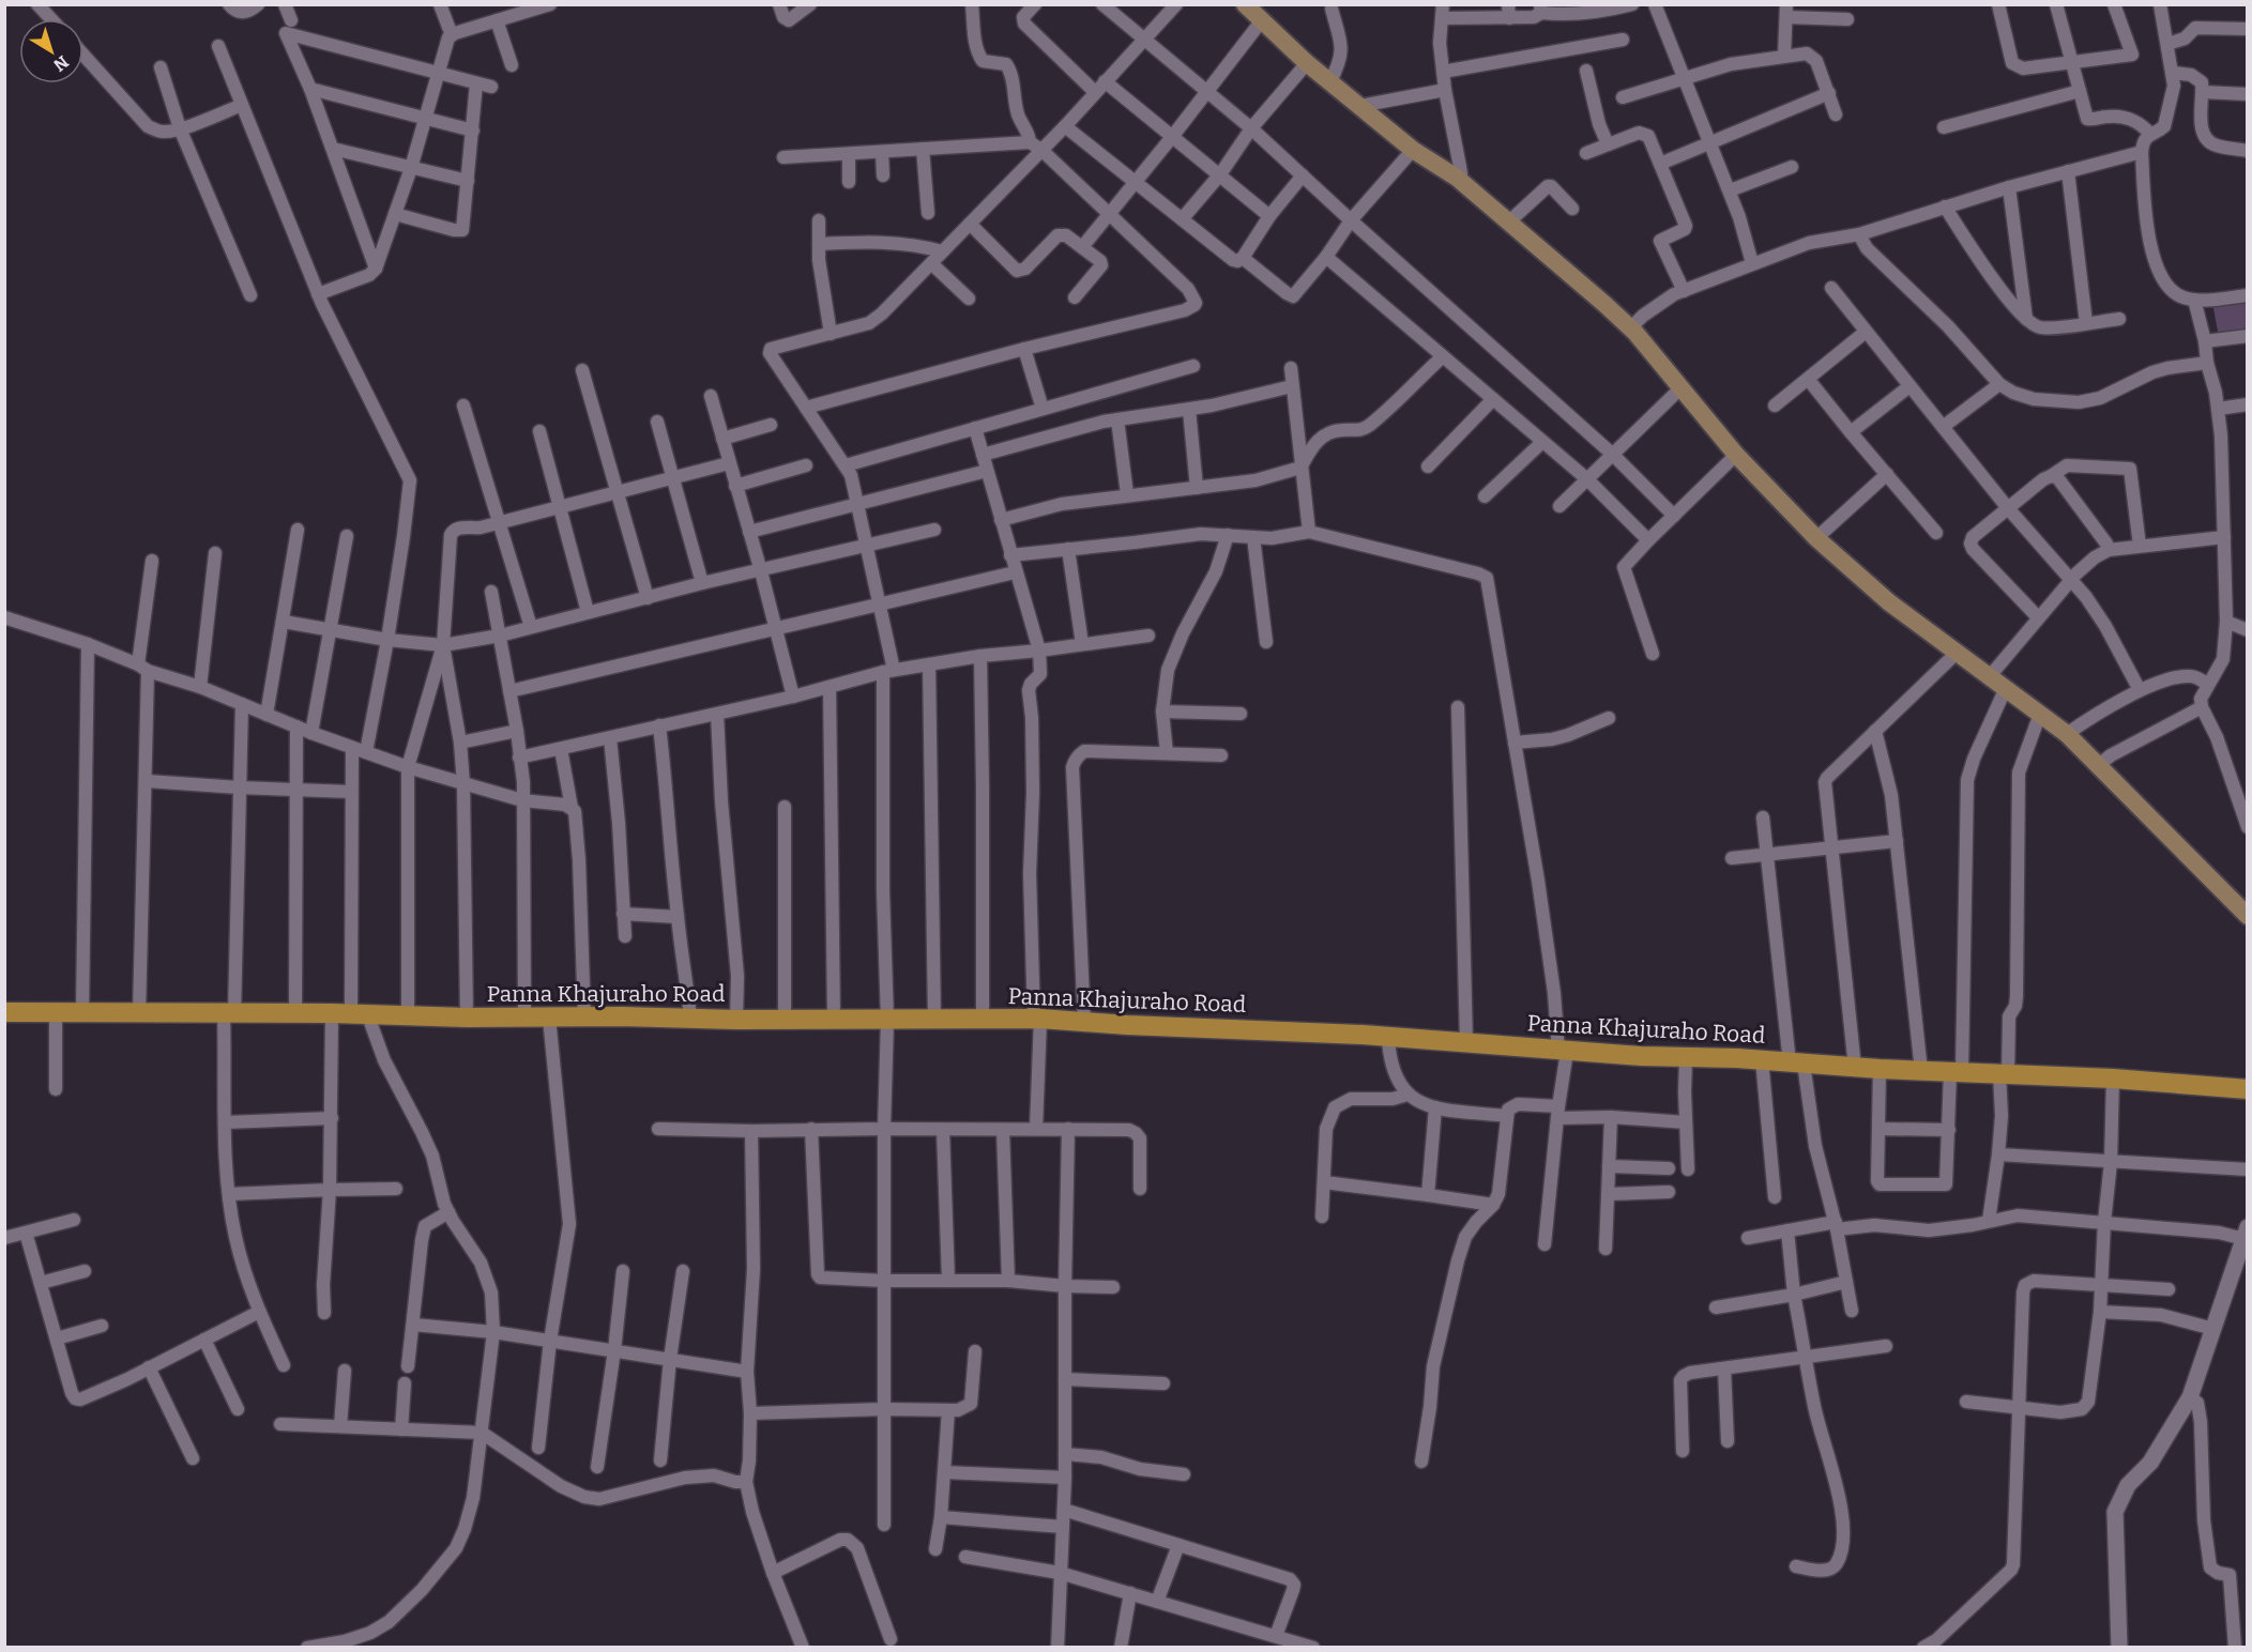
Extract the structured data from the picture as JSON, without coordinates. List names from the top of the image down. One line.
{"streets":{"main road":["Panna Khajuraho Road"]},"north":"bottom right"}
